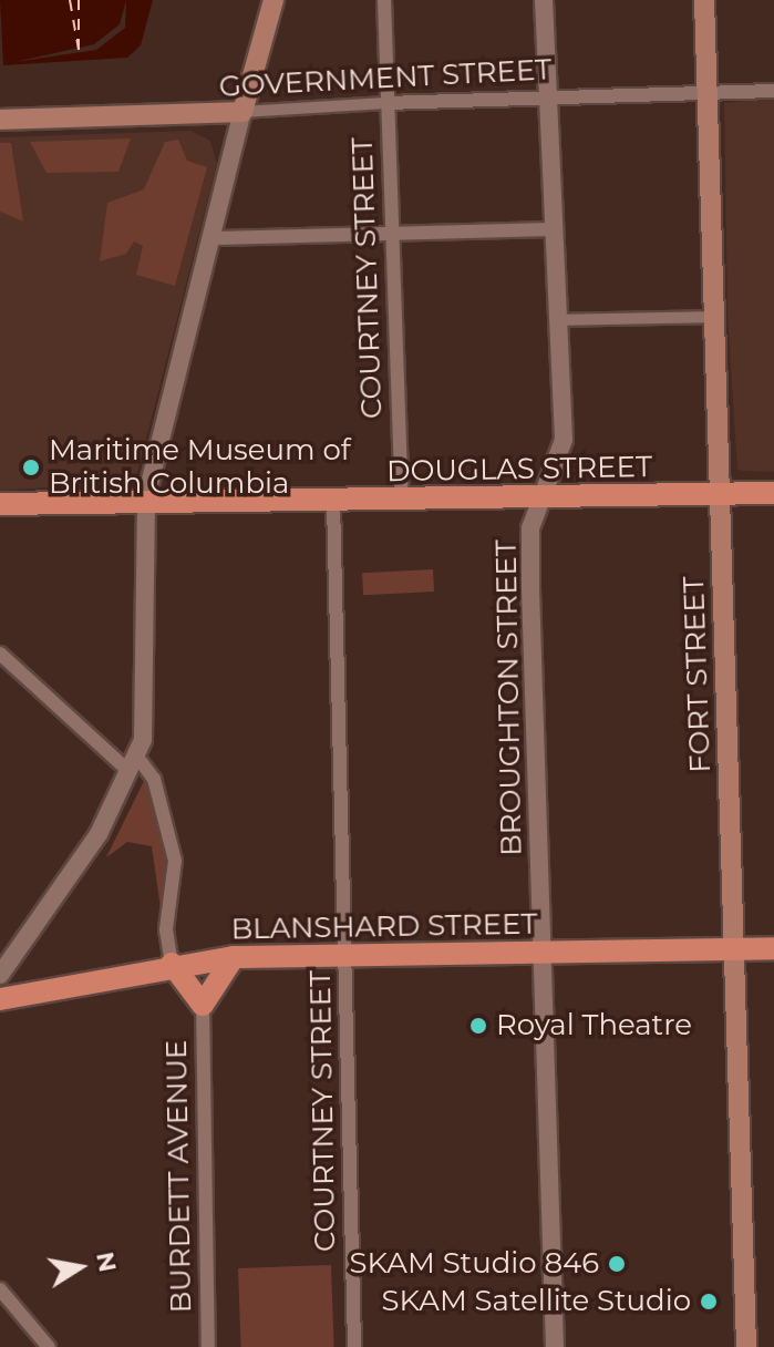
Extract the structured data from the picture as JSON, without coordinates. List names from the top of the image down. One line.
{"streets":{"main road":["GOVERNMENT STREET","DOUGLAS STREET","FORT STREET","BLANSHARD STREET"],"street":["COURTNEY STREET","BROUGHTON STREET","BURDETT AVENUE"]},"crossings":[["GOVERNMENT STREET","COURTNEY STREET"],["GOVERNMENT STREET","FORT STREET"],["GOVERNMENT STREET","BROUGHTON STREET"],["COURTNEY STREET","DOUGLAS STREET"],["COURTNEY STREET","BLANSHARD STREET"],["DOUGLAS STREET","FORT STREET"],["DOUGLAS STREET","BROUGHTON STREET"],["FORT STREET","BLANSHARD STREET"],["BROUGHTON STREET","BLANSHARD STREET"]],"places":["Maritime Museum of British Columbia","Royal Theatre","SKAM Studio 846","SKAM Satellite Studio"],"north":"right"}
